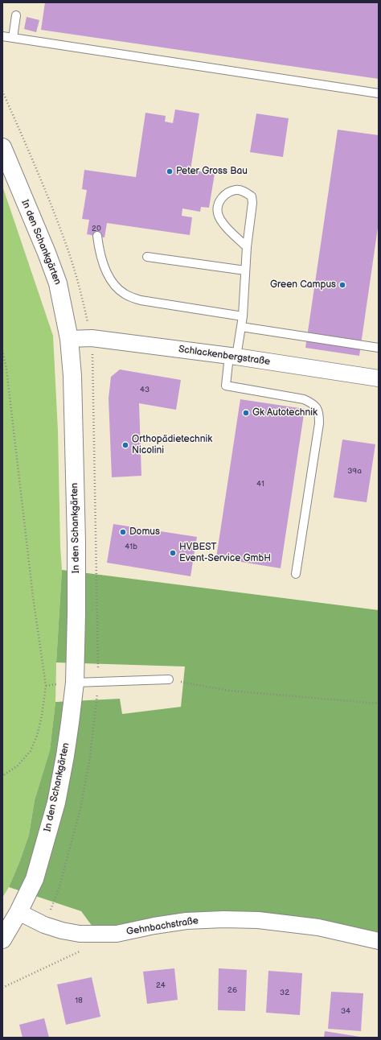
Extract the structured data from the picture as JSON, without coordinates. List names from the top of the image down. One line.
{"streets":{"street":["In den Schankgärten","Schlackenbergstraße","Gehnbachstraße"]},"crossings":[["In den Schankgärten","Schlackenbergstraße"],["In den Schankgärten","Gehnbachstraße"]],"places":["Peter Gross Bau","Green Campus","Gk Autotechnik","Orthopädietechnik Nicolini","Domus","HVBEST Event-Service GmbH"],"house_numbers":["20","43","39a","41","41b","24","26","32","18","34"]}
